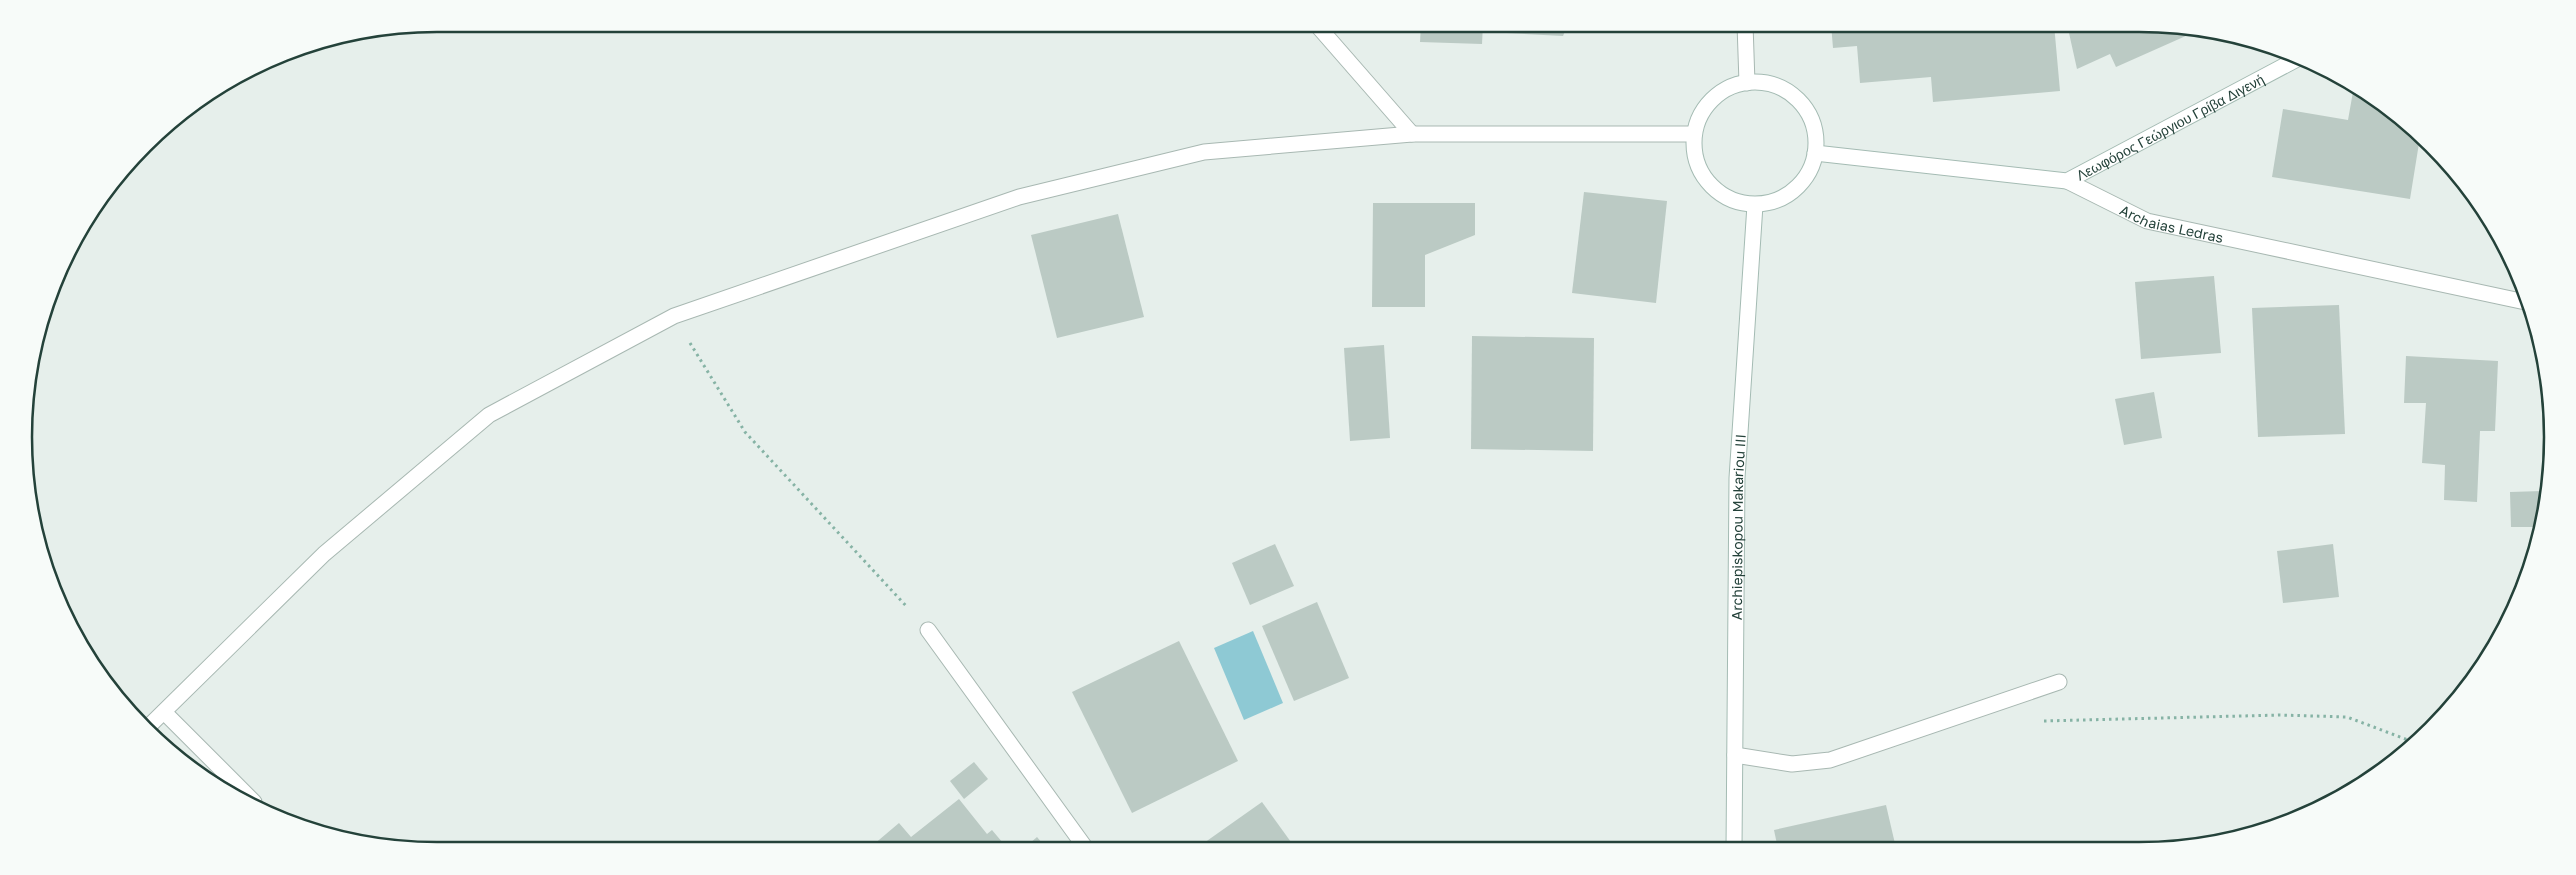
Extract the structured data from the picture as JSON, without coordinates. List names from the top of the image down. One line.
{"streets":{"street":["Λεωφόρος Γεώργιου Γρίβα Διγενή","Archaias Ledras","Archiepiskopou Makariou III"]},"crossings":[["Λεωφόρος Γεώργιου Γρίβα Διγενή","Archaias Ledras"],["Archaias Ledras","Archiepiskopou Makariou III"]]}
